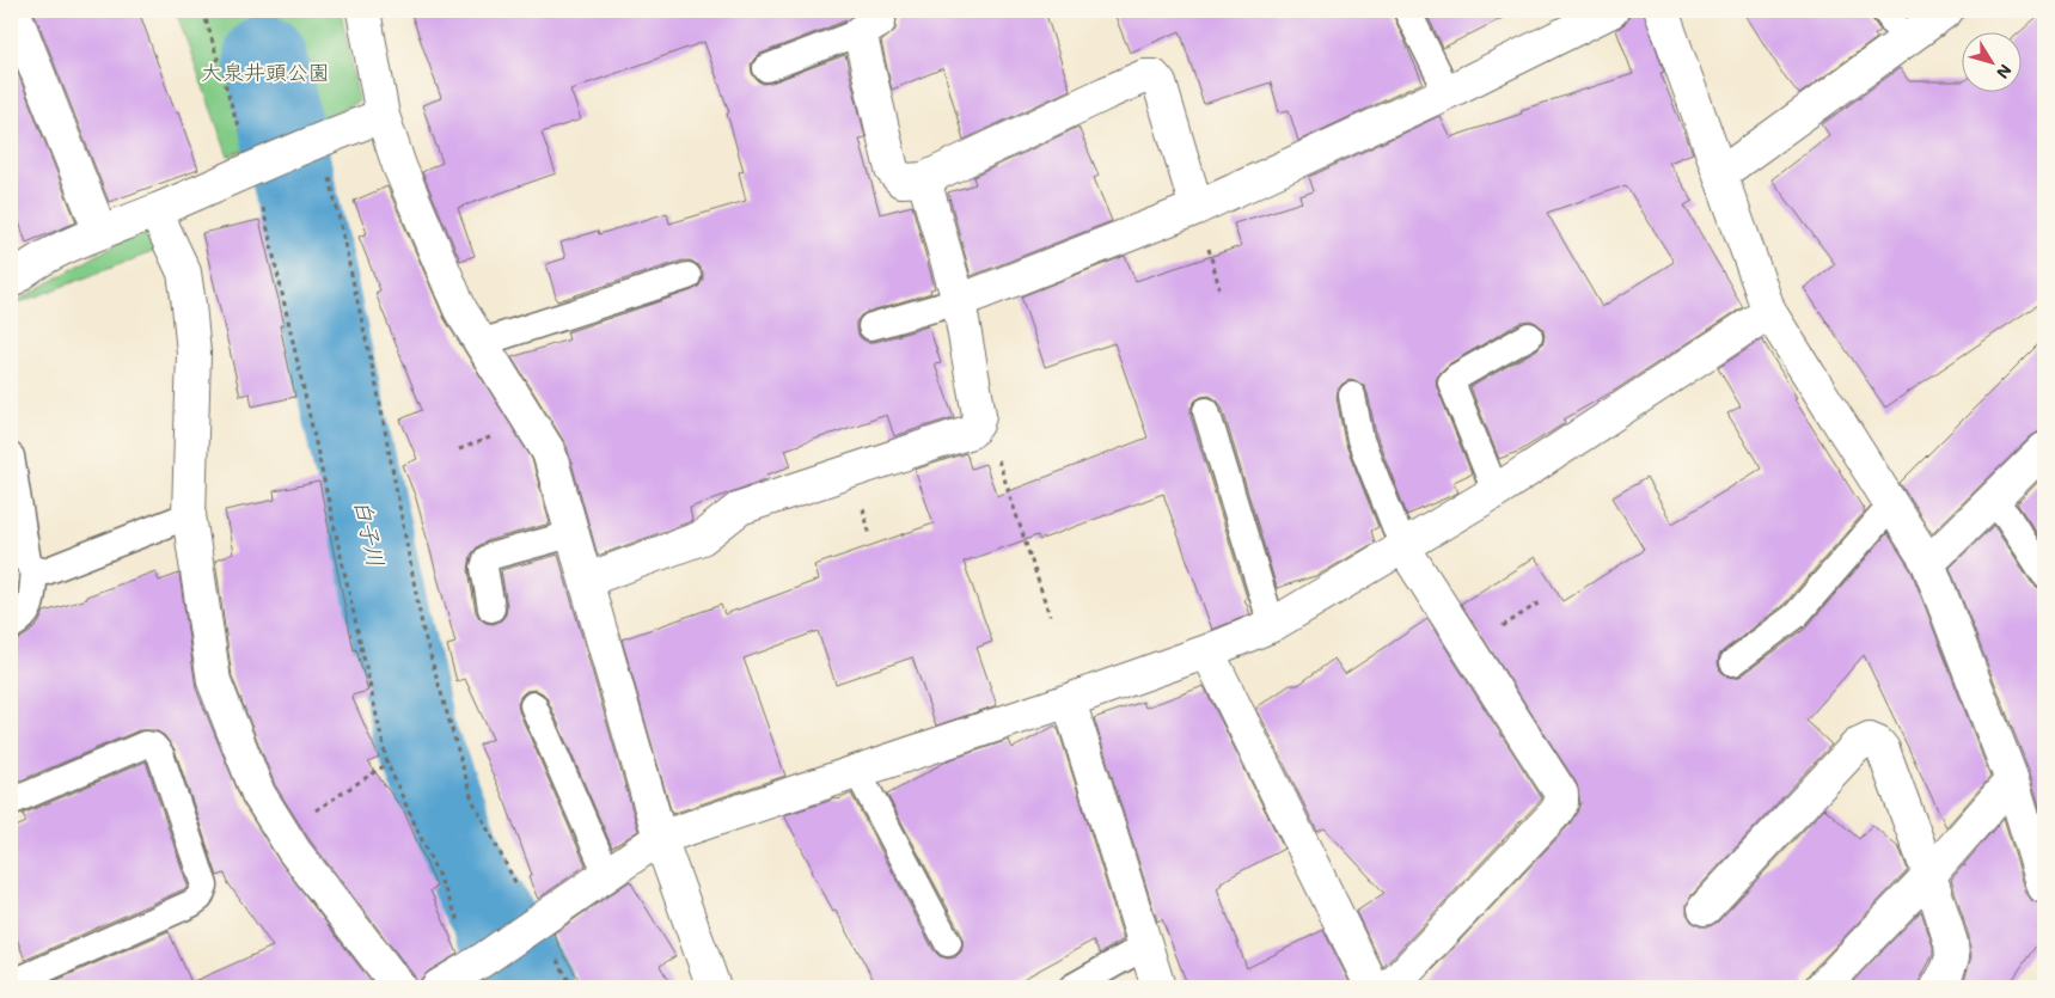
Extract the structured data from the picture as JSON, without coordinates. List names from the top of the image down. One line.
{"water":["白子川"],"parks":["大泉井頭公園"],"north":"bottom right"}
